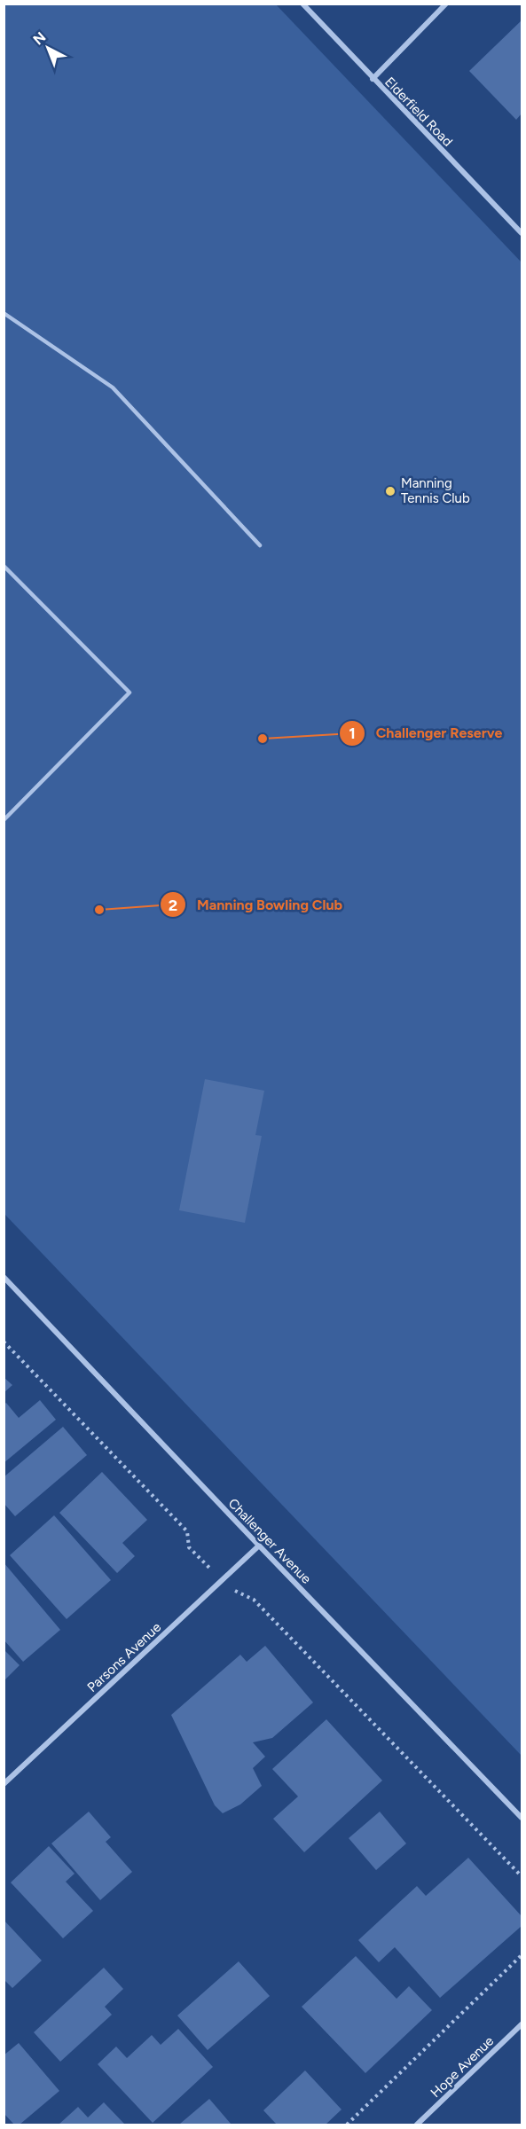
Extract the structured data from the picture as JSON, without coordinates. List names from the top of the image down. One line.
{"streets":{"street":["Elderfield Road","Challenger Avenue","Parsons Avenue","Hope Avenue"]},"crossings":[["Challenger Avenue","Parsons Avenue"]],"places":["Manning Tennis Club","Challenger Reserve","Manning Bowling Club"],"north":"top left"}
